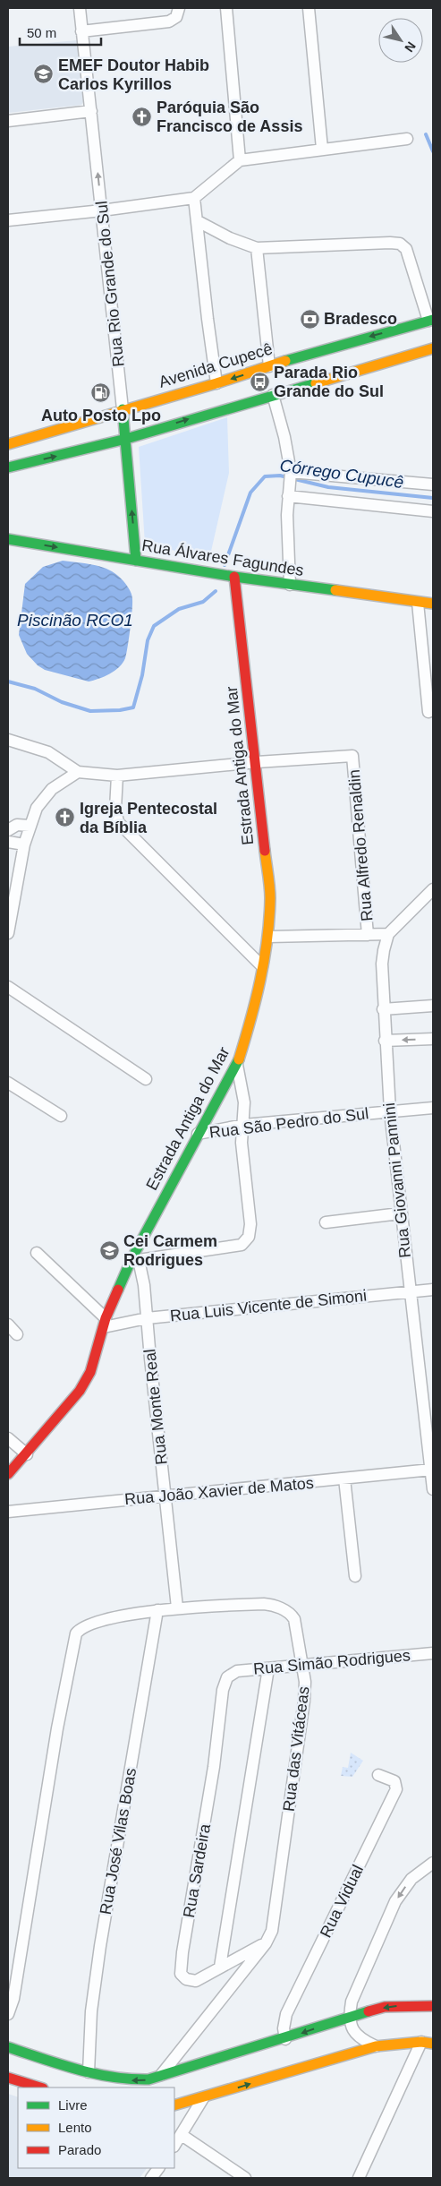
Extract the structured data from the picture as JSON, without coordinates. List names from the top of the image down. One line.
{"streets":{"main road":["Rua Rio Grande do Sul","Avenida Cupecê","Rua Álvares Fagundes","Estrada Antiga do Mar"],"street":["Rua Alfredo Renaldin","Rua São Pedro do Sul","Rua Giovanni Pannini","Rua Luis Vicente de Simoni","Rua Monte Real","Rua João Xavier de Matos","Rua Simão Rodrigues","Rua das Vitáceas","Rua José Vilas Boas","Rua Sardeira","Rua Vidual"]},"crossings":[["Rua Rio Grande do Sul","Avenida Cupecê"],["Rua Rio Grande do Sul","Rua Álvares Fagundes"],["Rua Álvares Fagundes","Estrada Antiga do Mar"],["Estrada Antiga do Mar","Rua Alfredo Renaldin"],["Estrada Antiga do Mar","Rua São Pedro do Sul"],["Estrada Antiga do Mar","Rua Luis Vicente de Simoni"],["Estrada Antiga do Mar","Rua Monte Real"],["Rua São Pedro do Sul","Rua Giovanni Pannini"],["Rua Giovanni Pannini","Rua Luis Vicente de Simoni"],["Rua Giovanni Pannini","Rua João Xavier de Matos"],["Rua Luis Vicente de Simoni","Rua Monte Real"],["Rua Monte Real","Rua João Xavier de Matos"],["Rua Monte Real","Rua das Vitáceas"],["Rua Simão Rodrigues","Rua das Vitáceas"],["Rua Simão Rodrigues","Rua Sardeira"],["Rua das Vitáceas","Rua José Vilas Boas"],["Rua das Vitáceas","Rua Sardeira"]],"one_way":["Rua Rio Grande do Sul"],"water":["Córrego Cupucê","Piscinão RCO1"],"places":{"school or university":["EMEF Doutor Habib Carlos Kyrillos","Cei Carmem Rodrigues"],"church":["Paróquia São Francisco de Assis","Igreja Pentecostal da Bíblia"],"bank":["Bradesco"],"bus stop":["Parada Rio Grande do Sul"],"fuel station":["Auto Posto Lpo"]},"legend":["Livre","Lento","Parado"],"scale_bar":"50 m","north":"bottom right"}
